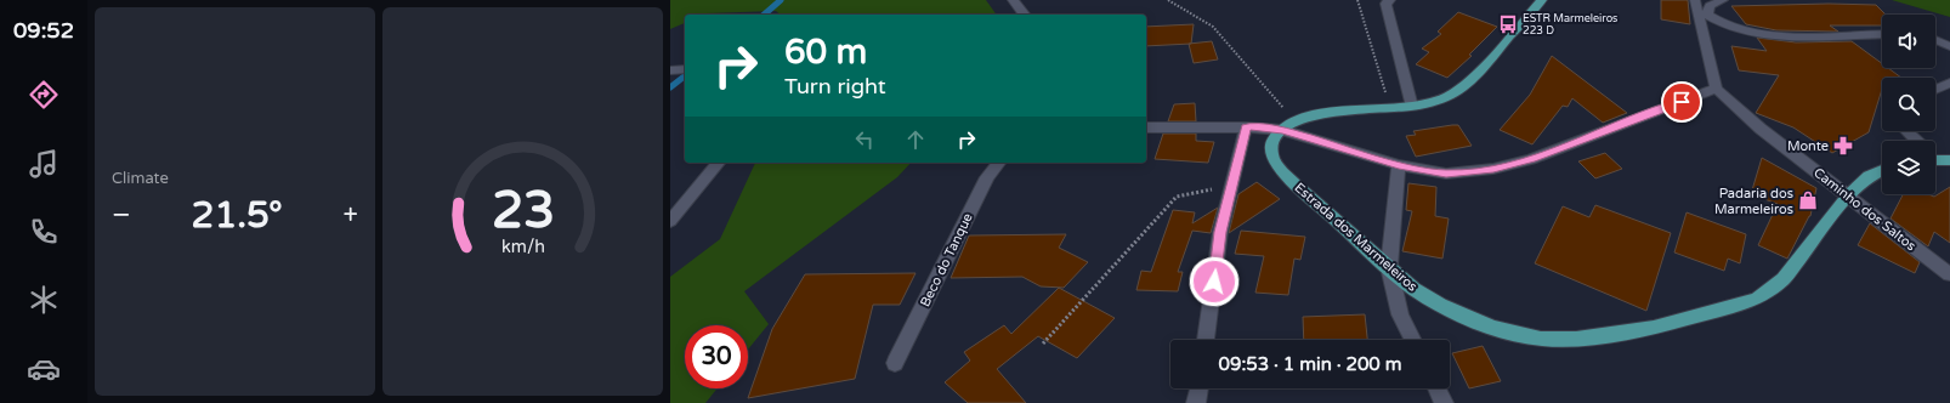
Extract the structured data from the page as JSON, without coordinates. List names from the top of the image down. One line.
{"streets":{"main road":["Estrada dos Marmeleiros"],"street":["Caminho dos Saltos","Beco do Tanque"]},"crossings":[["Caminho dos Saltos","Estrada dos Marmeleiros"]],"places":{"bus stop":["ESTR Marmeleiros 223 D"],"pharmacy":["Monte"],"shop":["Padaria dos Marmeleiros"]},"page":{"tabs":"09:52","tile":"Climate","turn":["60 m","Turn right"],"heat":["−","21.5°","+"],"limit":"30","trip":"09:53 · 1 min · 200 m","gauge":["23","km/h"]}}
